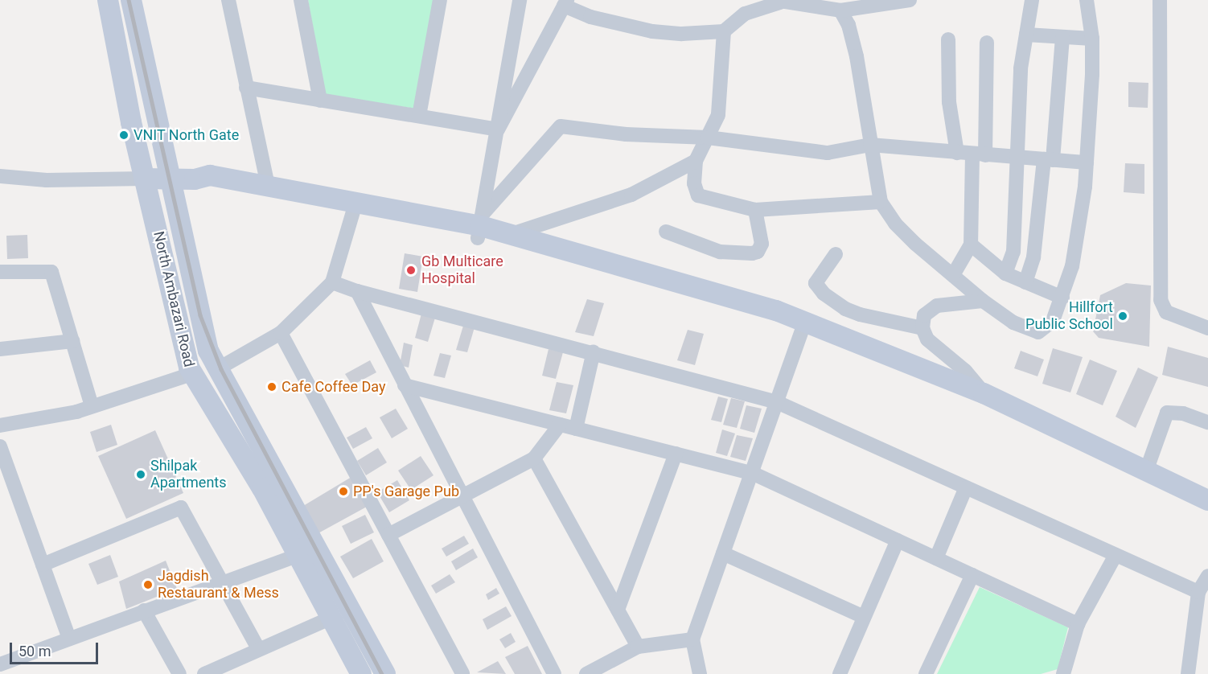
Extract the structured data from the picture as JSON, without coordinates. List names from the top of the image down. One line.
{"streets":{"street":["North Ambazari Road"]},"places":["VNIT North Gate","Gb Multicare Hospital","Hillfort Public School","Cafe Coffee Day","Shilpak Apartments","PP's Garage Pub","Jagdish Restaurant & Mess"],"scale_bar":"50 m"}
